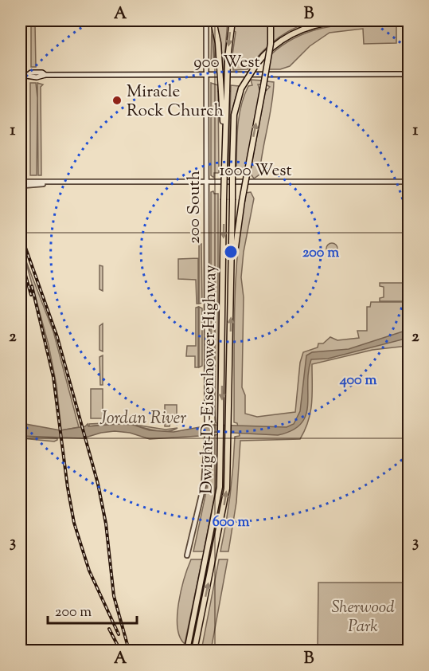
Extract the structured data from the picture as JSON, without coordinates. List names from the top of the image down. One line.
{"streets":{"highway":["Dwight D. Eisenhower Highway"],"main road":["900 West"],"street":["1000 West","200 South"]},"crossings":[["900 West","200 South"],["1000 West","200 South"]],"water":["Jordan River"],"parks":["Sherwood Park"],"places":["Miracle Rock Church"],"scale_bar":"200 m","grid":{"columns":["A","B"],"rows":["1","2","3"]},"rings":["200 m","400 m","600 m"]}
